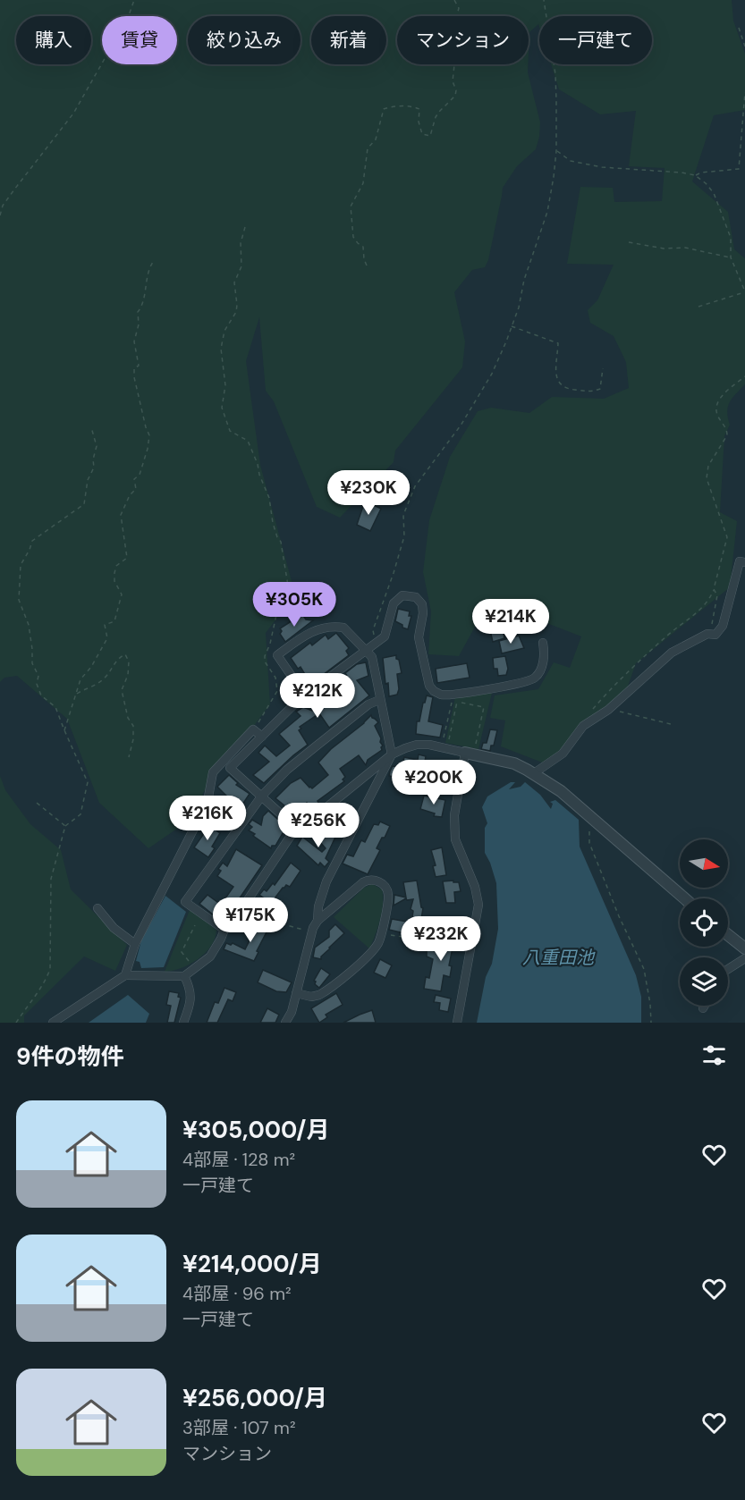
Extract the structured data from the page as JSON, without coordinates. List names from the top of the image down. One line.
{"water":["八重田池"],"north":"right","page":{"chip":["購入","賃貸","絞り込み","新着","マンション","一戸建て"],"price":["¥230K","¥305K","¥214K","¥212K","¥200K","¥216K","¥256K","¥175K","¥232K"],"heading":"9件の物件","list":[{"name":"¥305,000/月","note":"4部屋 · 128 m² · 一戸建て"},{"name":"¥214,000/月","note":"4部屋 · 96 m² · 一戸建て"},{"name":"¥256,000/月","note":"3部屋 · 107 m² · マンション"}]}}
